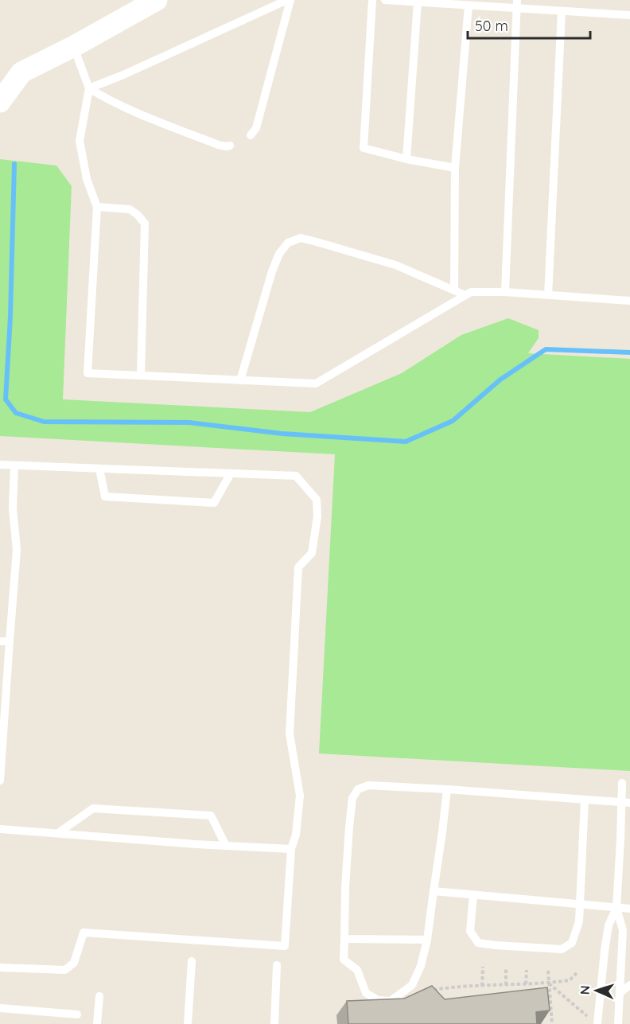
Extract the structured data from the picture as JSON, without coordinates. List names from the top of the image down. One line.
{"scale_bar":"50 m","north":"left"}
